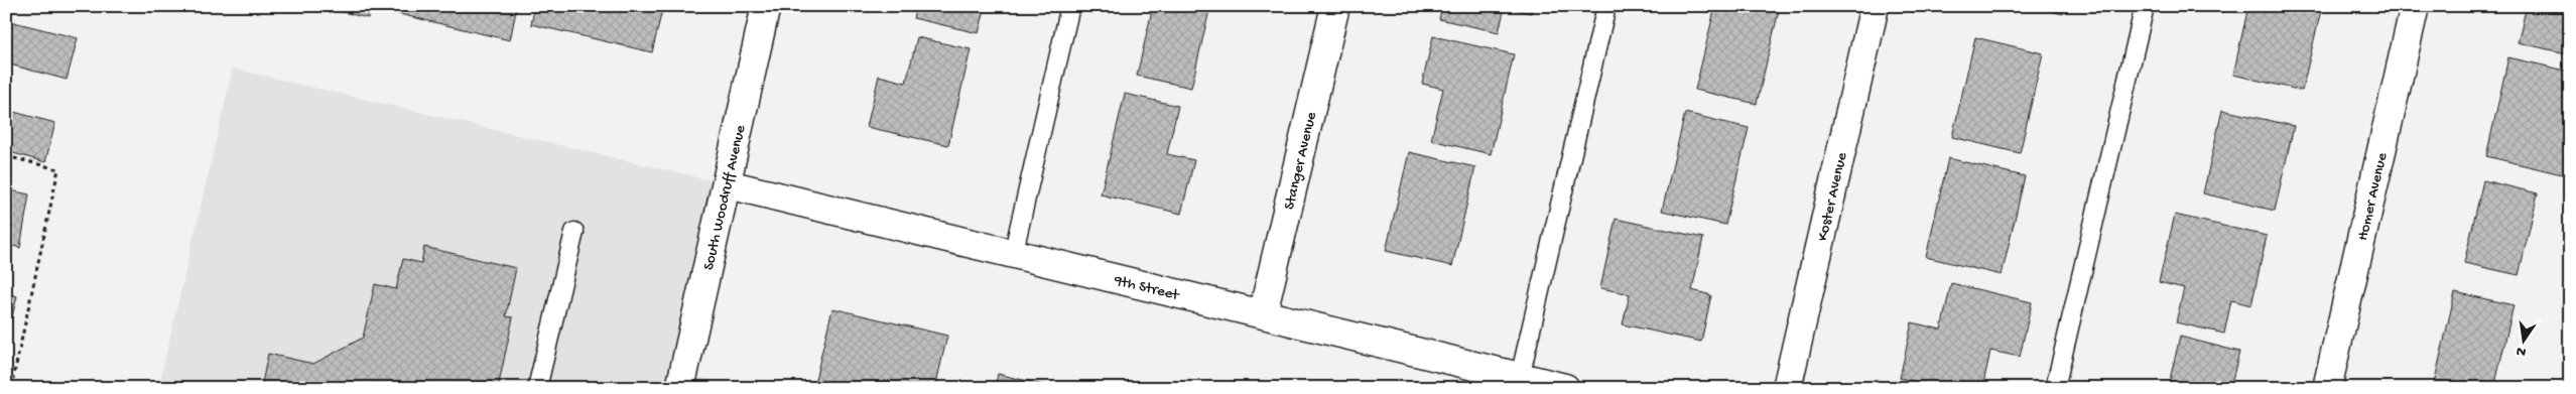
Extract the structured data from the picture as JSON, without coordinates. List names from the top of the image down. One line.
{"streets":{"street":["Stanger Avenue","South Woodruff Avenue","Koster Avenue","Homer Avenue","9th Street"]},"crossings":[["Stanger Avenue","9th Street"],["South Woodruff Avenue","9th Street"]],"north":"bottom"}
